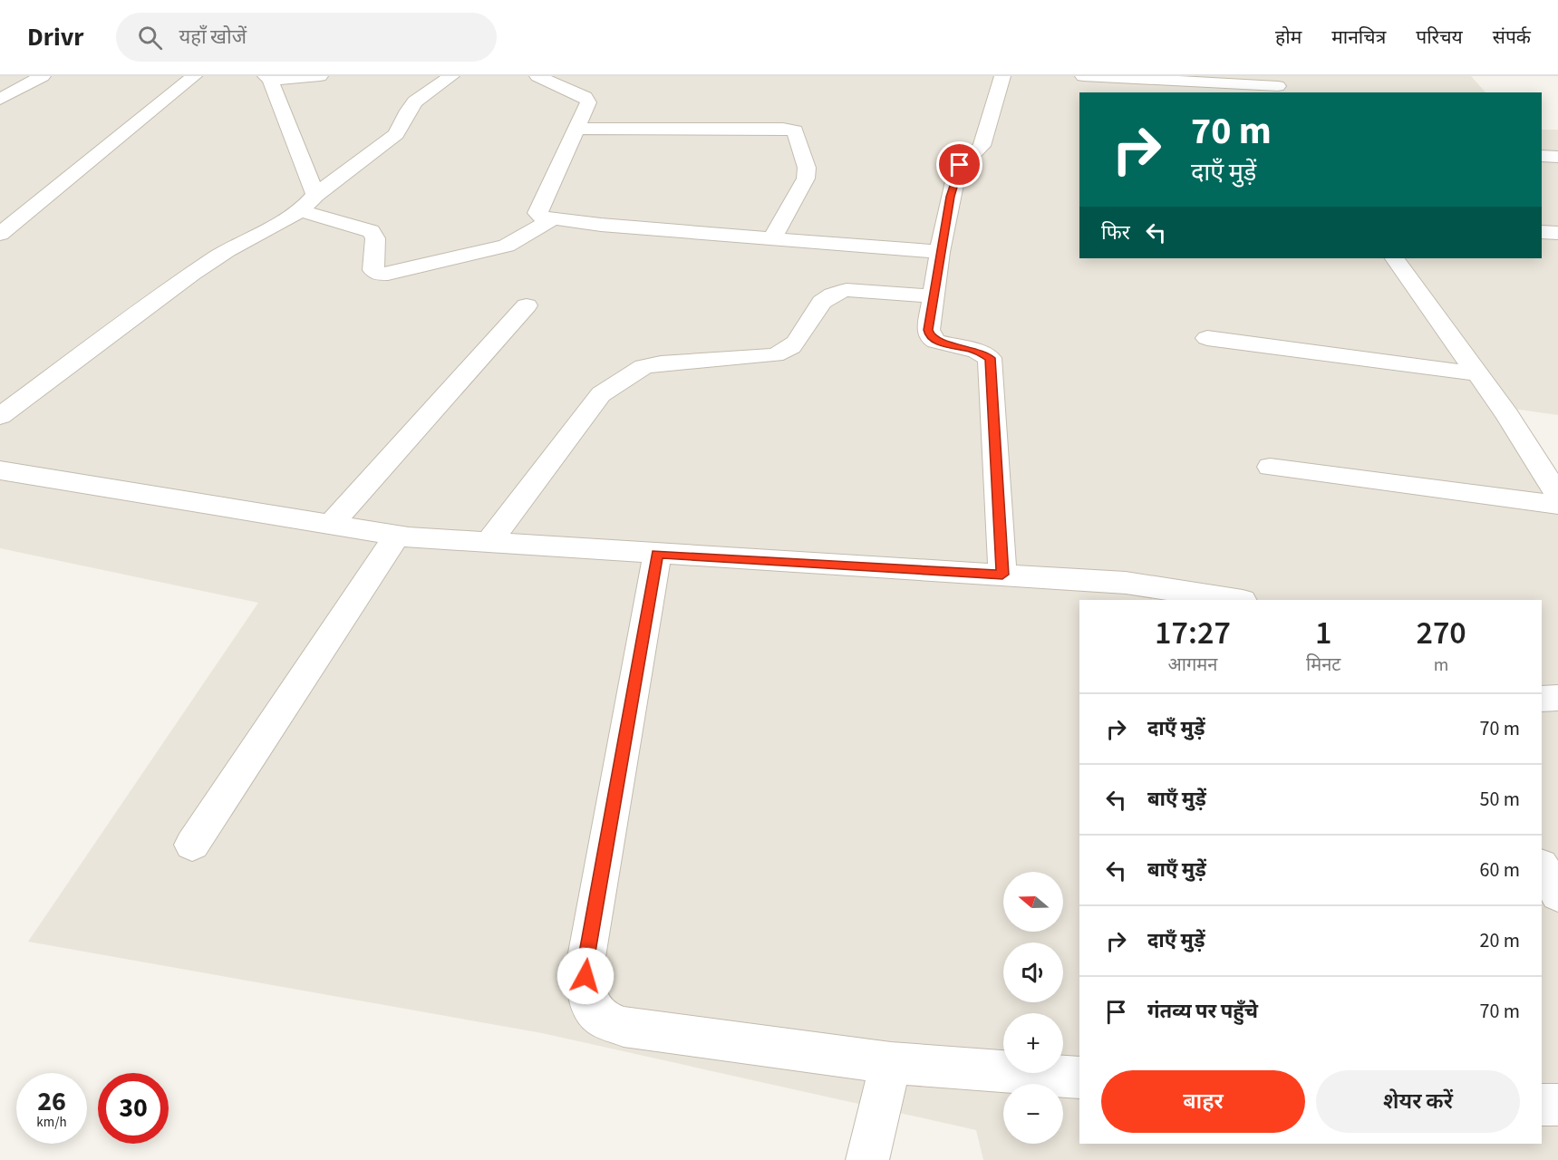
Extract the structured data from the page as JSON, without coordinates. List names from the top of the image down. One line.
{"north":"left","page":{"header":"Drivr","search":"यहाँ खोजें","nav":["होम","मानचित्र","परिचय","संपर्क"],"turn":["70 m","दाएँ मुड़ें"],"then":"फिर","eta":["17:27","आगमन","1","मिनट","270","m"],"list":[{"name":"दाएँ मुड़ें","value":"70 m"},{"name":"बाएँ मुड़ें","value":"50 m"},{"name":"बाएँ मुड़ें","value":"60 m"},{"name":"दाएँ मुड़ें","value":"20 m"},{"name":"गंतव्य पर पहुँचे","value":"70 m"}],"map_buttons":["+","−"],"buttons":["बाहर","शेयर करें"],"speed":"26 km/h","limit":"30"}}
